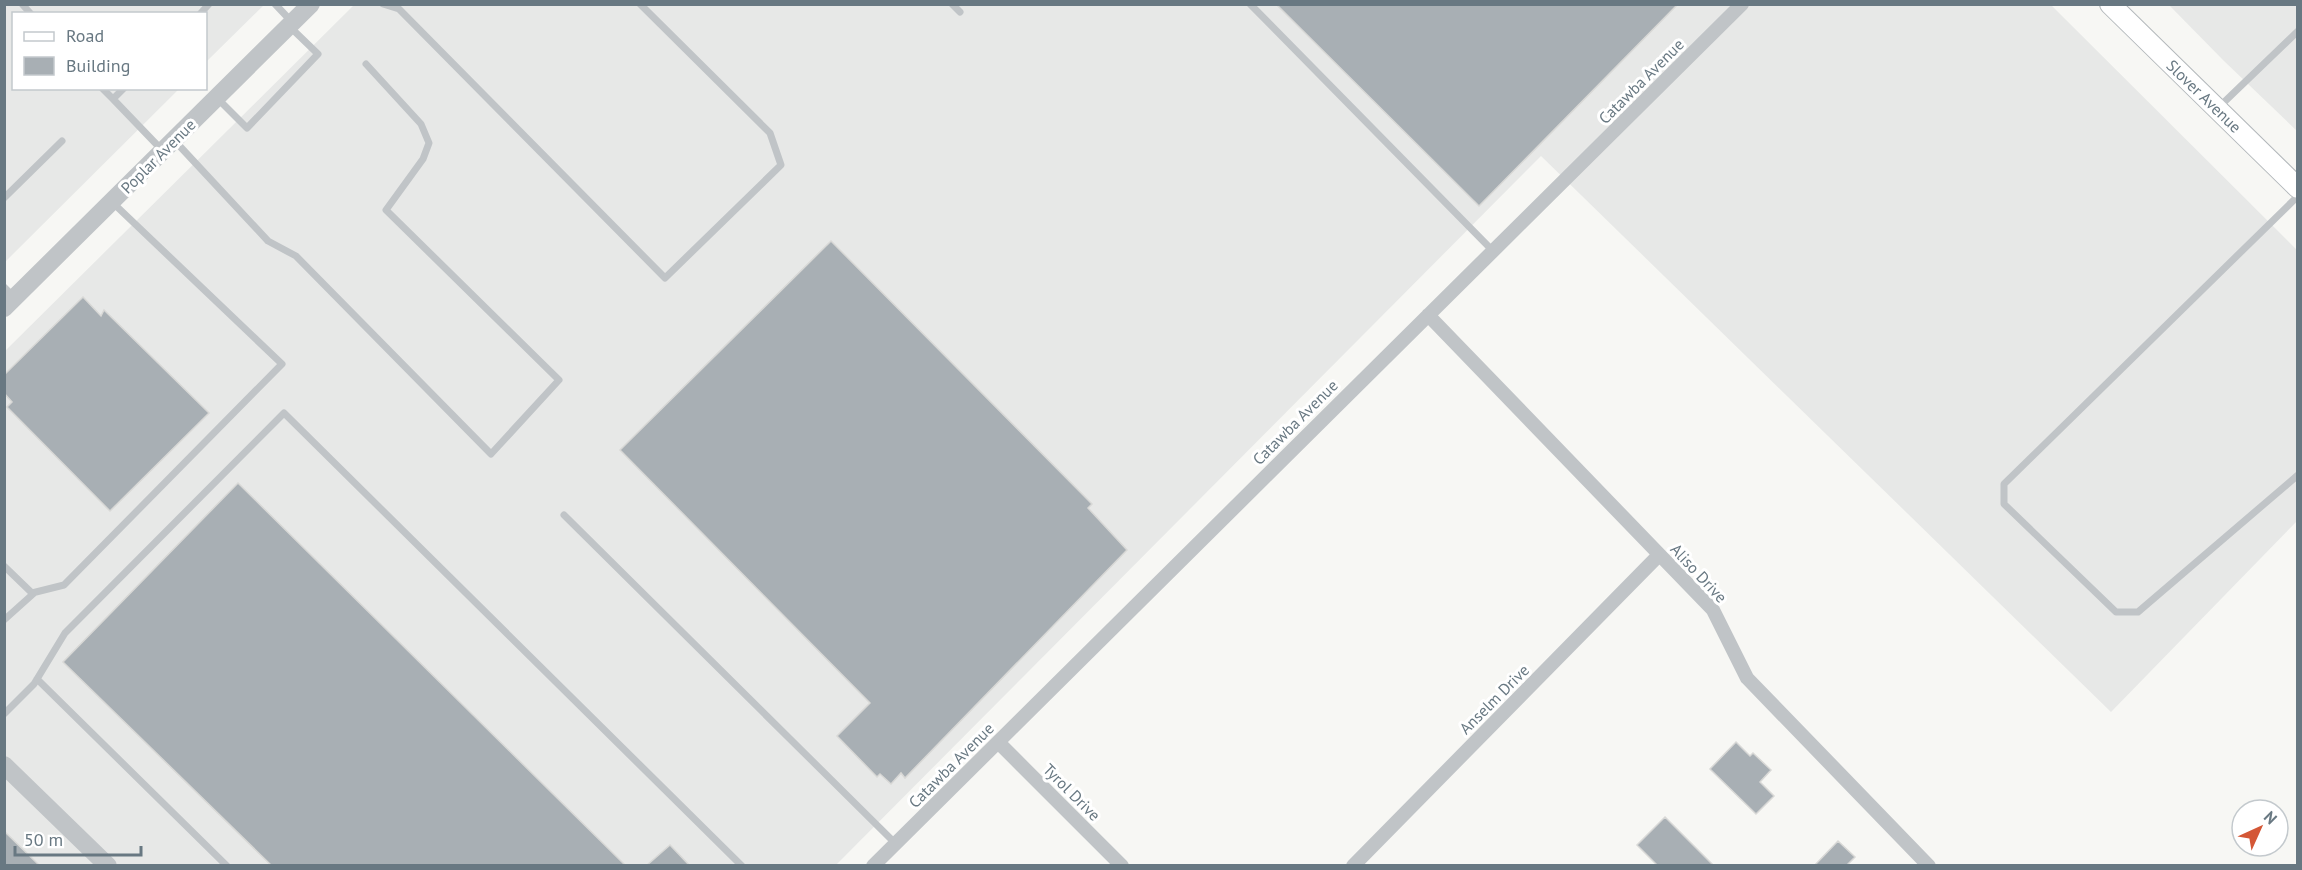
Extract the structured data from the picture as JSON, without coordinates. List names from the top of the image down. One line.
{"streets":{"main road":["Slover Avenue"],"street":["Catawba Avenue","Poplar Avenue","Aliso Drive","Anselm Drive","Tyrol Drive"]},"crossings":[["Catawba Avenue","Aliso Drive"],["Catawba Avenue","Tyrol Drive"],["Aliso Drive","Anselm Drive"]],"legend":["Road","Building"],"scale_bar":"50 m","north":"top right"}
